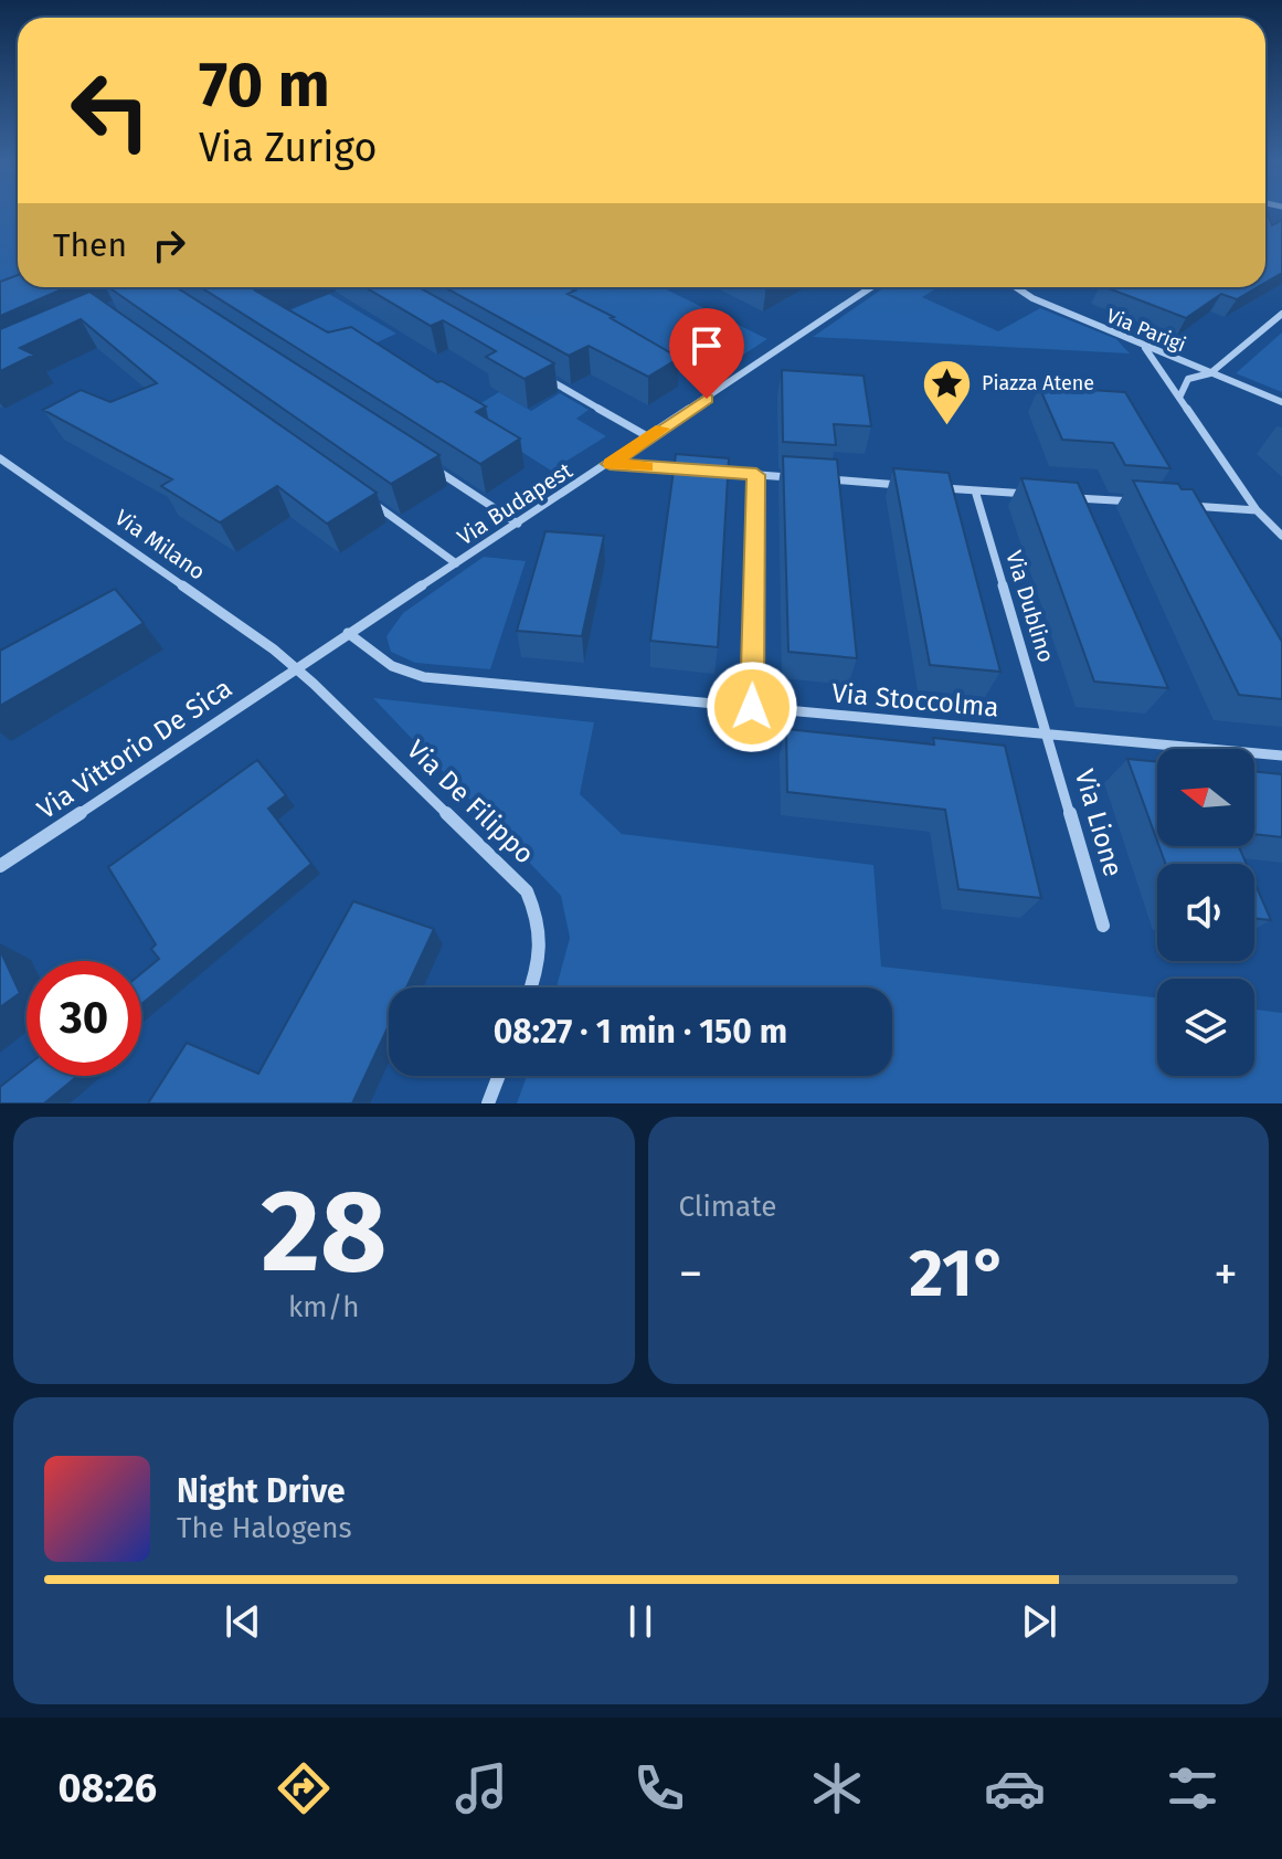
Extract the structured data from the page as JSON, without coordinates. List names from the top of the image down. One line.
{"streets":{"street":["Via Parigi","Via Budapest","Via Milano","Via Dublino","Via Stoccolma","Via Vittorio De Sica","Via De Filippo","Via Lione"]},"crossings":[["Via Budapest","Via Milano"],["Via Budapest","Via Stoccolma"],["Via Budapest","Via Vittorio De Sica"],["Via Budapest","Via De Filippo"],["Via Milano","Via Vittorio De Sica"],["Via Milano","Via De Filippo"],["Via Dublino","Via Stoccolma"],["Via Dublino","Via Lione"],["Via Stoccolma","Via Lione"],["Via Vittorio De Sica","Via De Filippo"]],"places":{"place":["Piazza Atene"]},"north":"left","page":{"turn":["70 m","Via Zurigo"],"then":"Then","limit":"30","trip":"08:27 · 1 min · 150 m","tile":[["28","km/h"],"Climate"],"heat":["−","21°","+"],"song":["Night Drive","The Halogens"],"tabs":"08:26"}}
